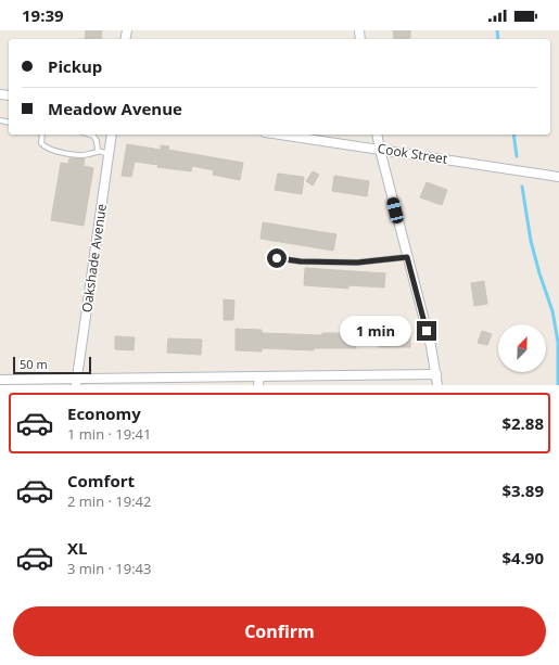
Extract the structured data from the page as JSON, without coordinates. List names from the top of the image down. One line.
{"streets":{"street":["Cook Street","Oakshade Avenue"]},"scale_bar":"50 m","north":"top right","page":{"status":"19:39","banner":["Pickup","Meadow Avenue"],"bubble":"1 min","scale":"50 m","list":[{"name":"Economy","note":"1 min · 19:41","value":"$2.88"},{"name":"Comfort","note":"2 min · 19:42","value":"$3.89"},{"name":"XL","note":"3 min · 19:43","value":"$4.90"}],"buttons":"Confirm"}}
